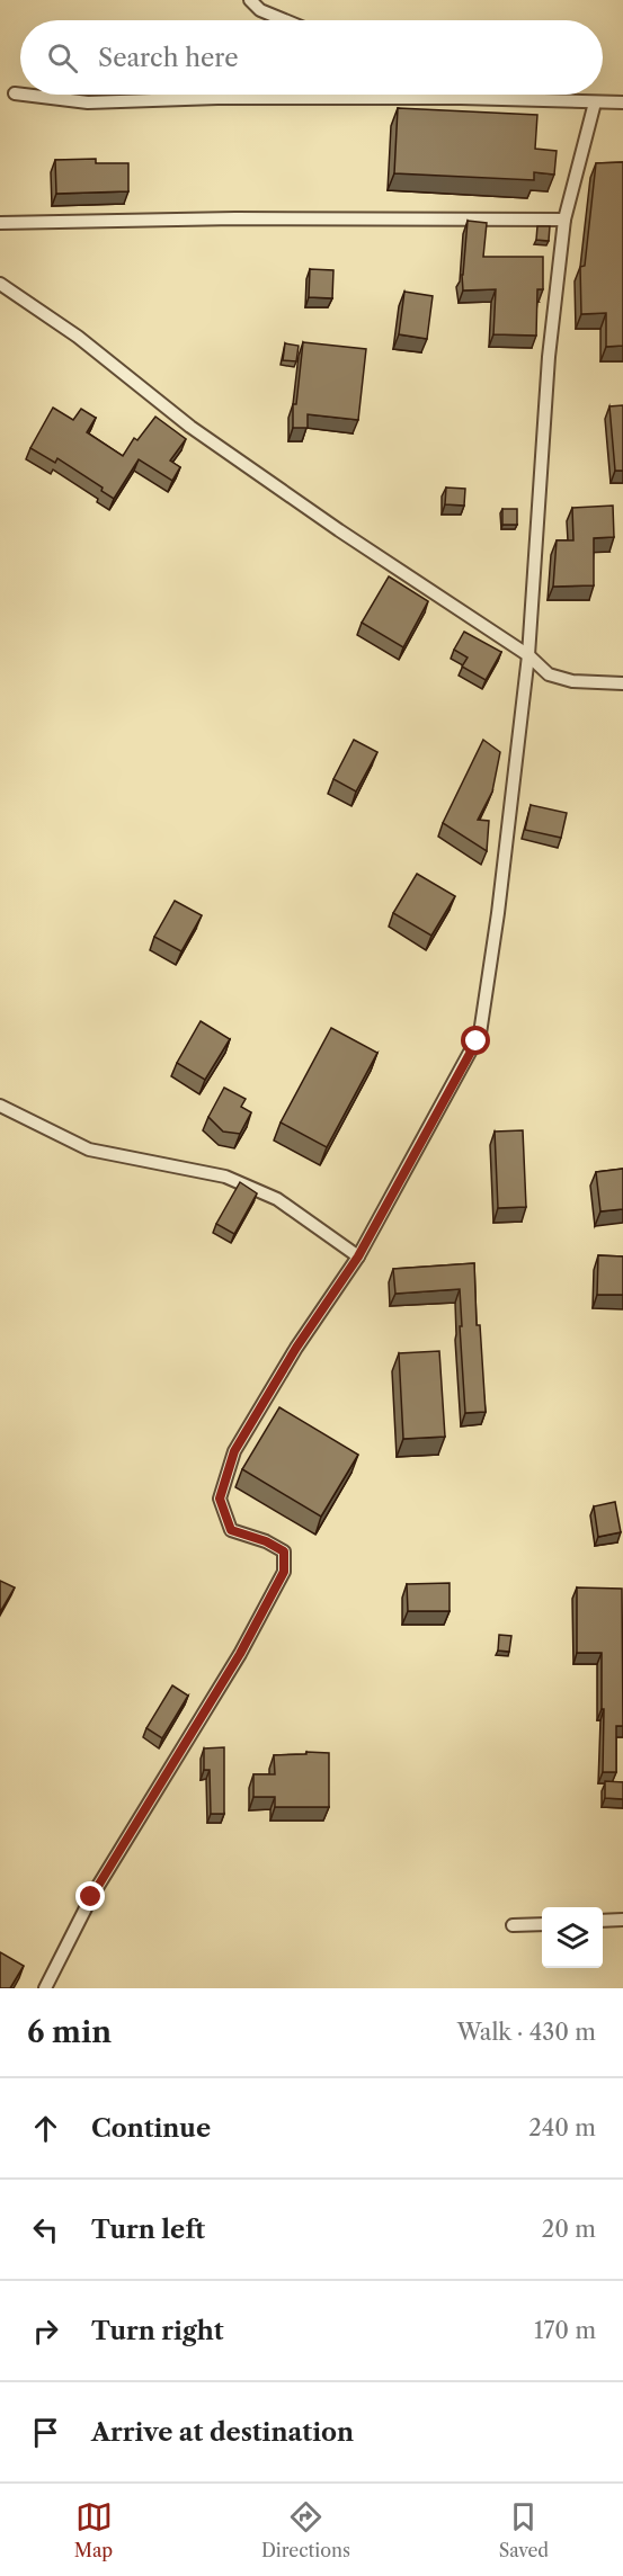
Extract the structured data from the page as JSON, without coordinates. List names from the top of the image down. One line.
{"page":{"search":"Search here","heading":["6 min","Walk · 430 m"],"list":[["Continue","240 m"],["Turn left","20 m"],["Turn right","170 m"],"Arrive at destination"],"nav":["Map","Directions","Saved"]}}
